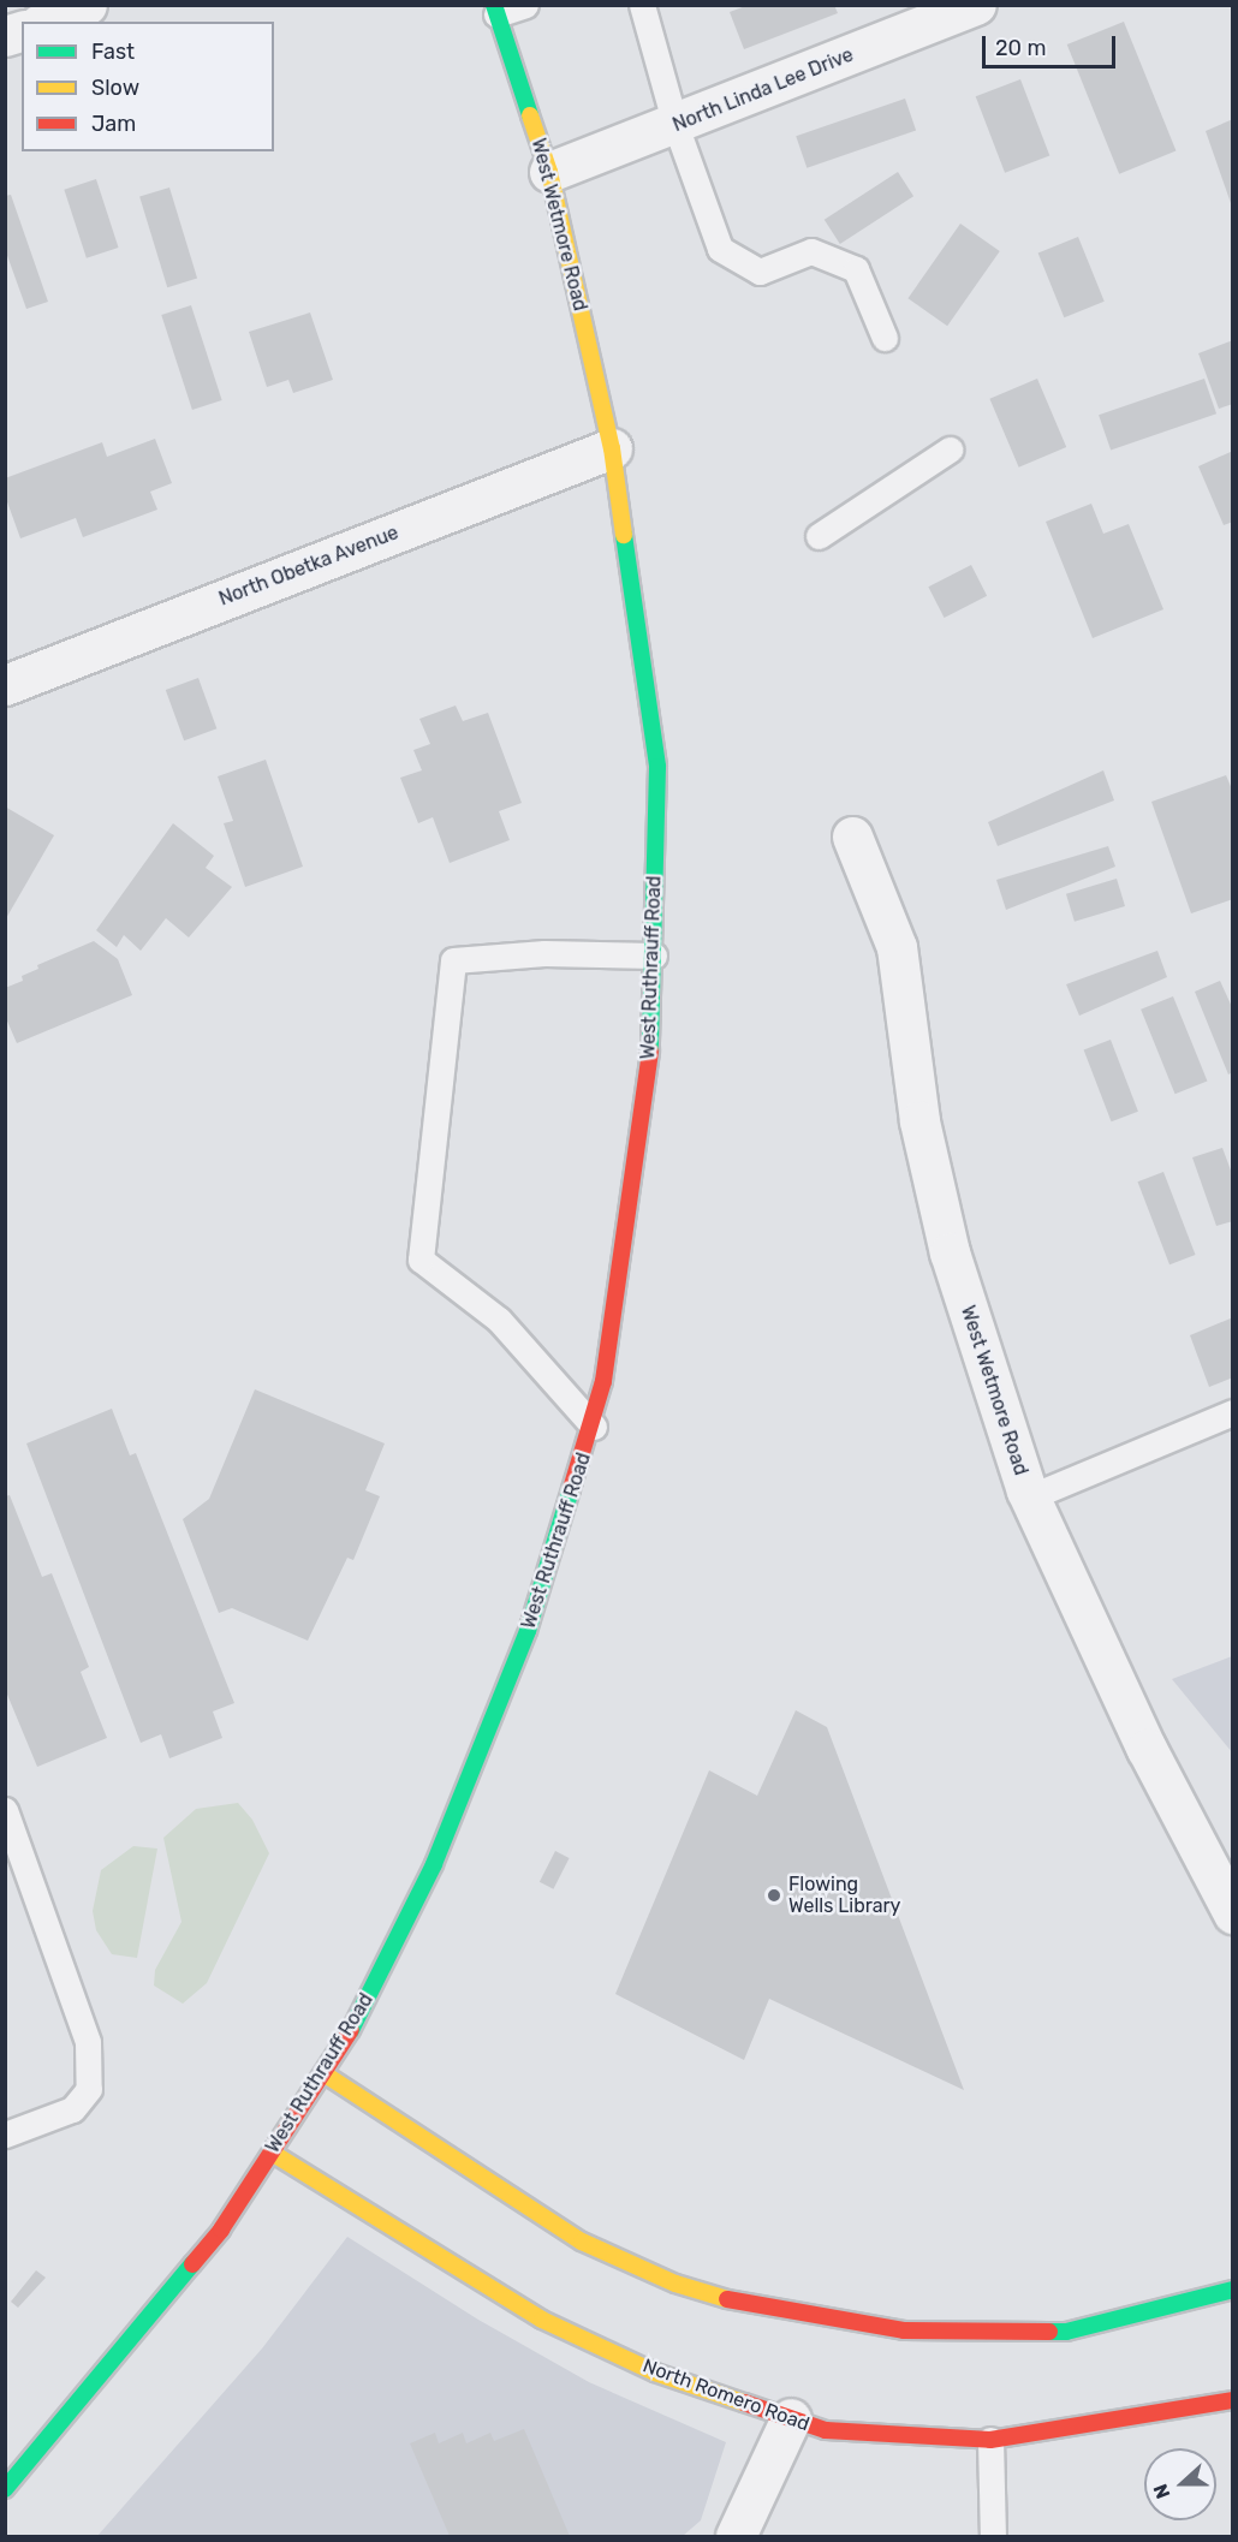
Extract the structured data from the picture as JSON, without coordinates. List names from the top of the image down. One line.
{"streets":{"main road":["West Wetmore Road","West Ruthrauff Road","North Romero Road"],"street":["North Linda Lee Drive","North Obetka Avenue"]},"crossings":[["North Linda Lee Drive","West Wetmore Road"],["West Wetmore Road","North Obetka Avenue"],["West Wetmore Road","West Ruthrauff Road"],["North Obetka Avenue","West Ruthrauff Road"],["West Ruthrauff Road","North Romero Road"]],"places":["Flowing Wells Library"],"legend":["Fast","Slow","Jam"],"scale_bar":"20 m","north":"left"}
